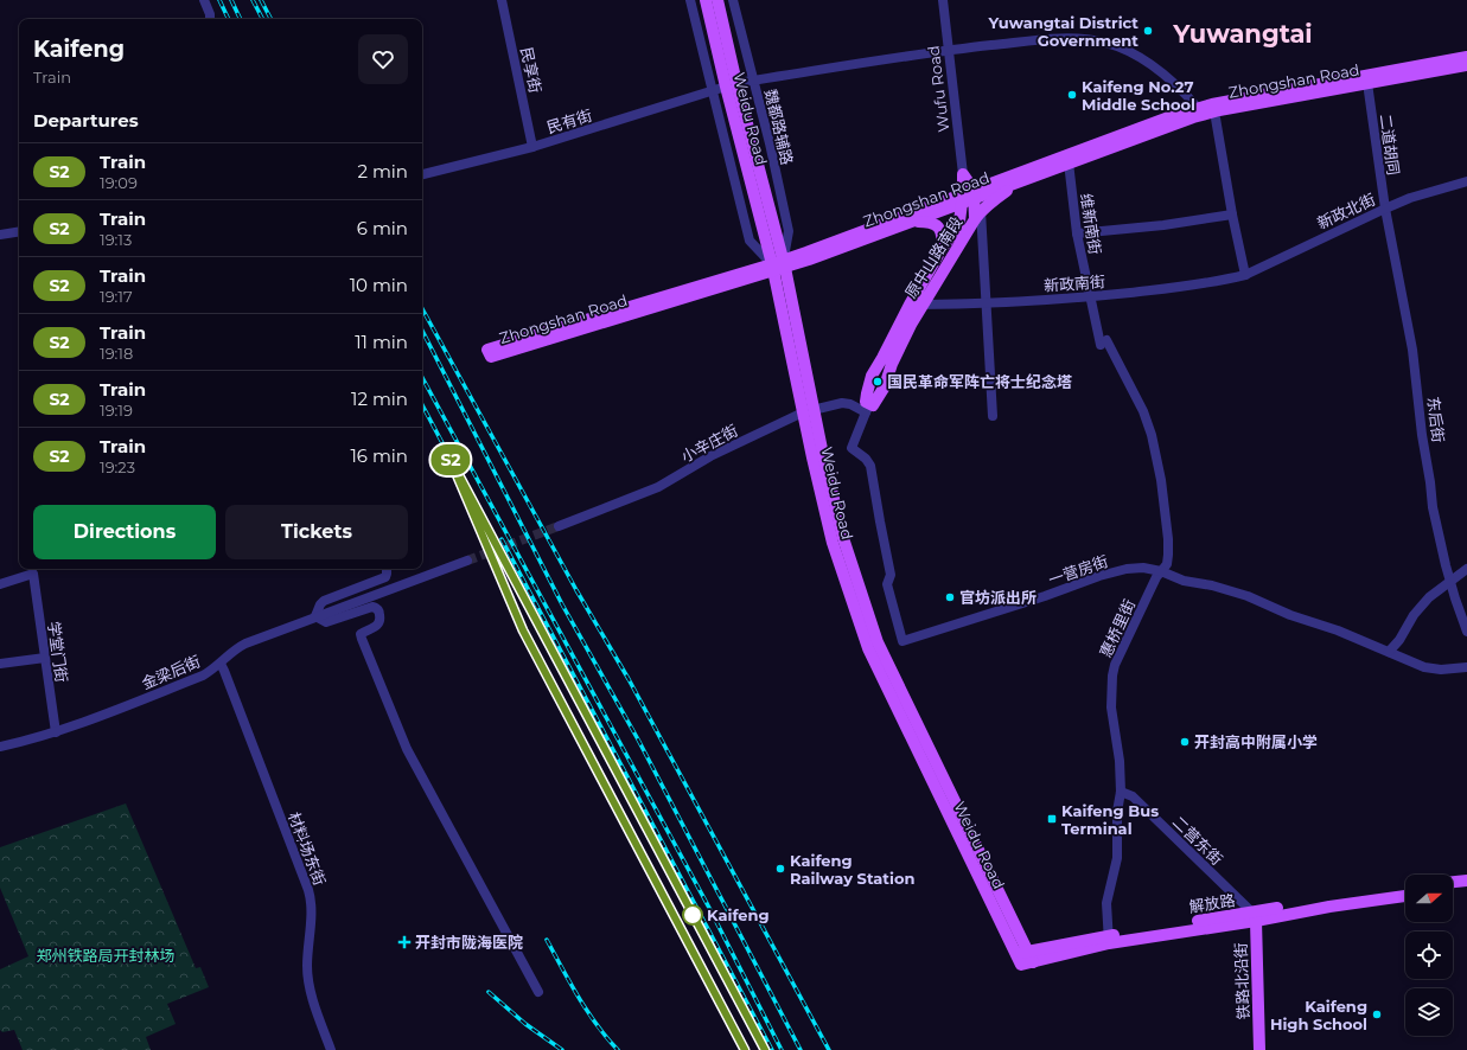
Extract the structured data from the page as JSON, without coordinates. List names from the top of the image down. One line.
{"streets":{"main road":["Zhongshan Road","Weidu Road","原中山路南段","解放路","铁路北沿街"],"street":["民享街","Wufu Road","民有街","魏都路辅路","二道胡同","新政北街","维新南街","新政南街","东后街","小辛庄街","一营房街","惠桥里街","学堂门街","金梁后街","二营东街","材料场东街"]},"crossings":[["民享街","民有街"],["Zhongshan Road","Weidu Road"],["Zhongshan Road","民有街"],["Zhongshan Road","魏都路辅路"],["Zhongshan Road","二道胡同"],["Zhongshan Road","维新南街"],["Zhongshan Road","原中山路南段"],["Wufu Road","民有街"],["Weidu Road","民有街"],["Weidu Road","魏都路辅路"],["Weidu Road","小辛庄街"],["Weidu Road","解放路"],["民有街","魏都路辅路"],["二道胡同","新政北街"],["二道胡同","东后街"],["新政北街","新政南街"],["新政北街","东后街"],["维新南街","新政南街"],["维新南街","惠桥里街"],["原中山路南段","新政南街"],["原中山路南段","小辛庄街"],["原中山路南段","一营房街"],["小辛庄街","一营房街"],["一营房街","惠桥里街"],["惠桥里街","二营东街"],["惠桥里街","解放路"],["学堂门街","金梁后街"],["金梁后街","材料场东街"],["二营东街","解放路"],["二营东街","铁路北沿街"],["解放路","铁路北沿街"]],"districts":["Yuwangtai"],"parks":["郑州铁路局开封林场"],"places":{"other":["Yuwangtai District Government","Kaifeng No.27 Middle School","国民革命军阵亡将士纪念塔","官坊派出所","开封高中附属小学","Kaifeng Railway Station","Kaifeng","Kaifeng High School"],"transit":["Kaifeng Bus Terminal"],"health":["开封市陇海医院"]},"north":"right","page":{"on_map":"S2","heading":[["Kaifeng","Train"],"Departures"],"list":[{"mark":"S2","name":"Train","note":"19:09","value":"2 min"},{"mark":"S2","name":"Train","note":"19:13","value":"6 min"},{"mark":"S2","name":"Train","note":"19:17","value":"10 min"},{"mark":"S2","name":"Train","note":"19:18","value":"11 min"},{"mark":"S2","name":"Train","note":"19:19","value":"12 min"},{"mark":"S2","name":"Train","note":"19:23","value":"16 min"}],"buttons":["Directions","Tickets"]}}
